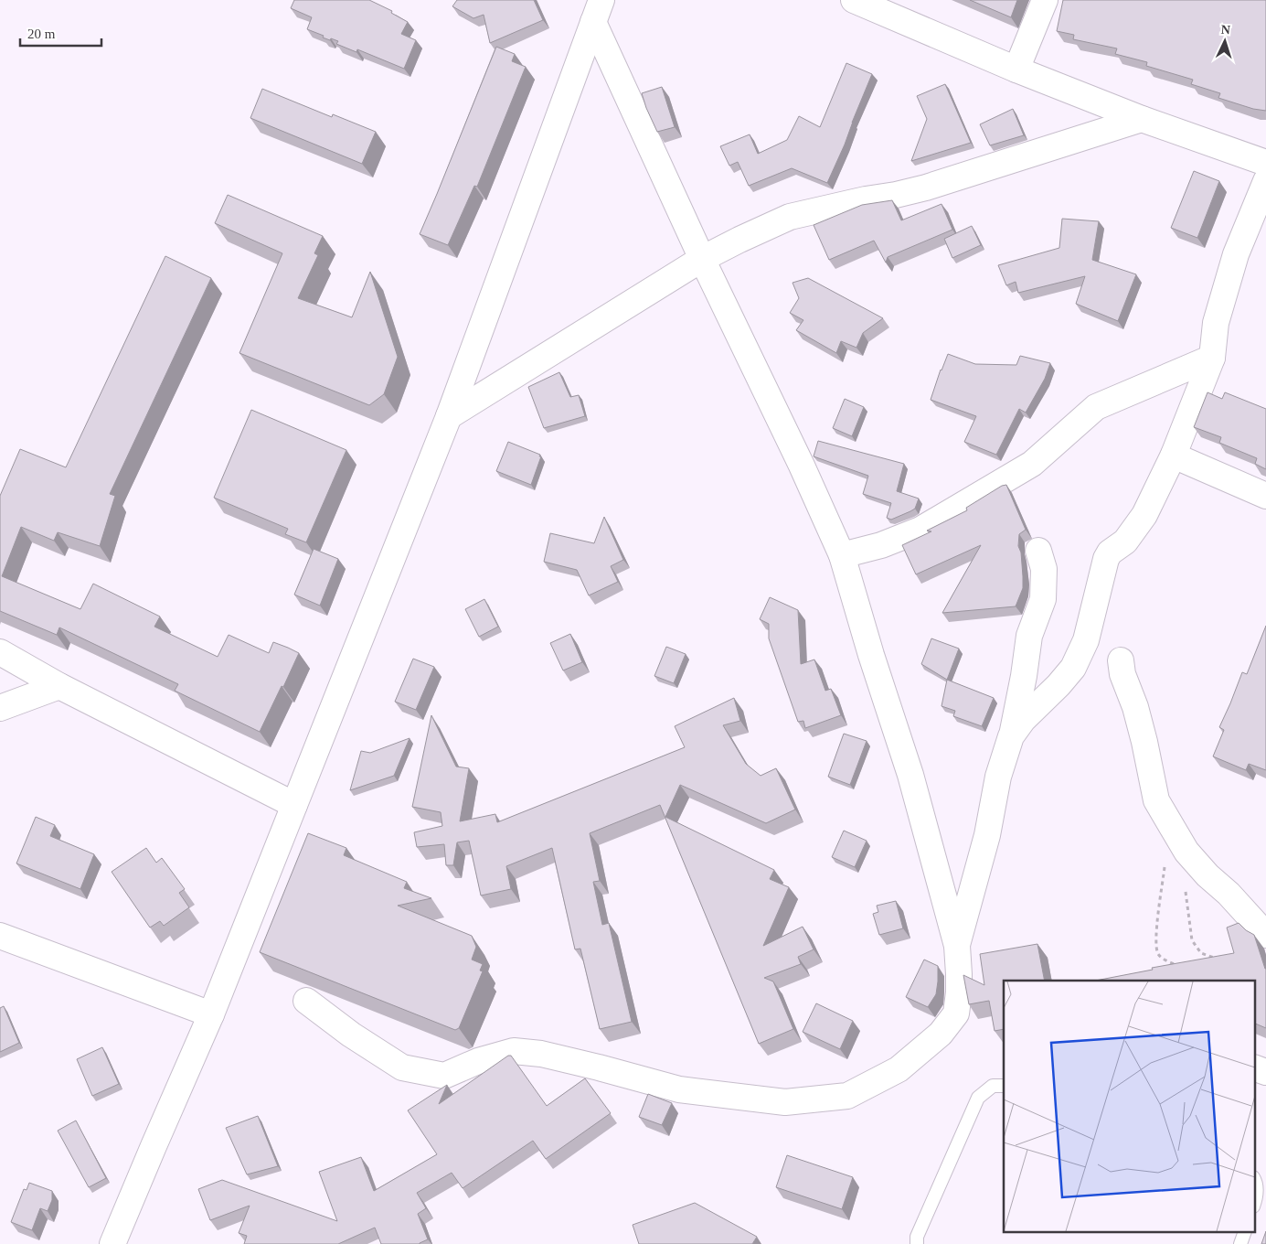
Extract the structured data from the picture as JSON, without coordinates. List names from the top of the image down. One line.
{"scale_bar":"20 m","north":"top"}
